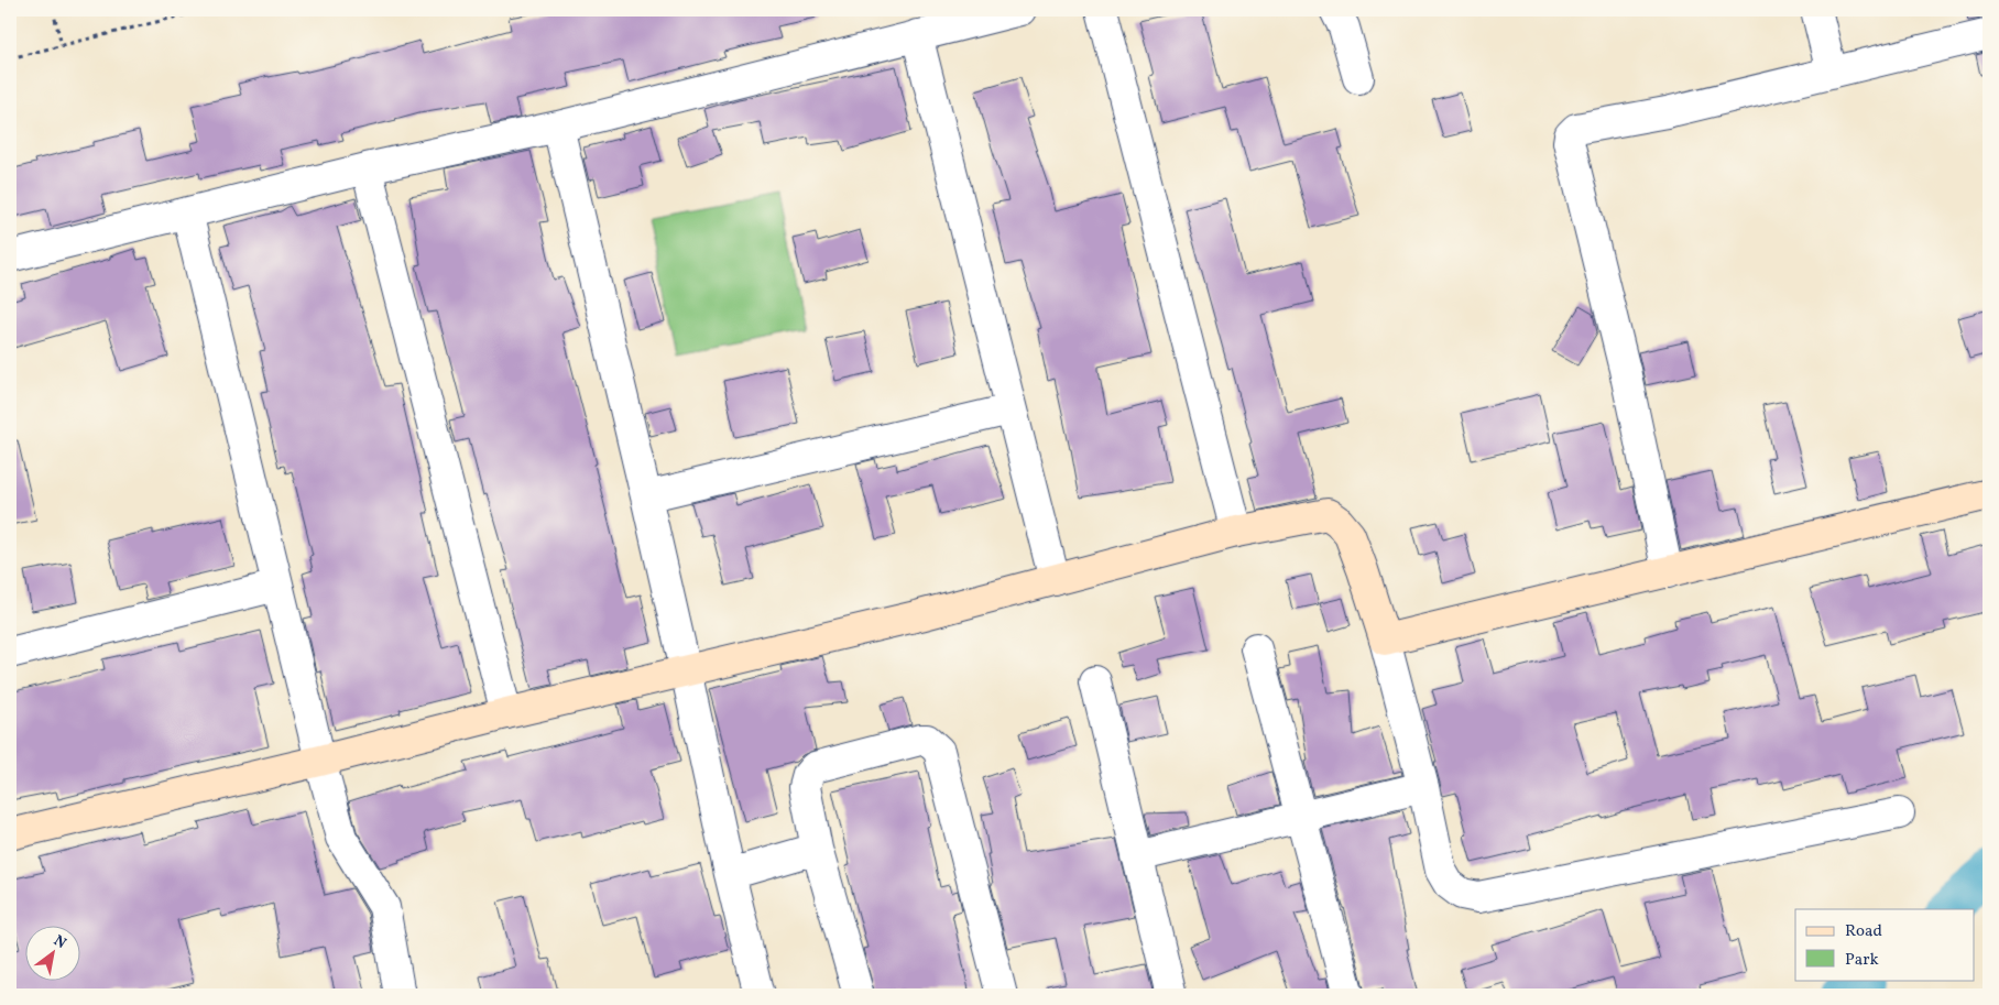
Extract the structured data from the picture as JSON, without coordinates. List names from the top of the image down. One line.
{"legend":["Road","Park"],"north":"top right"}
